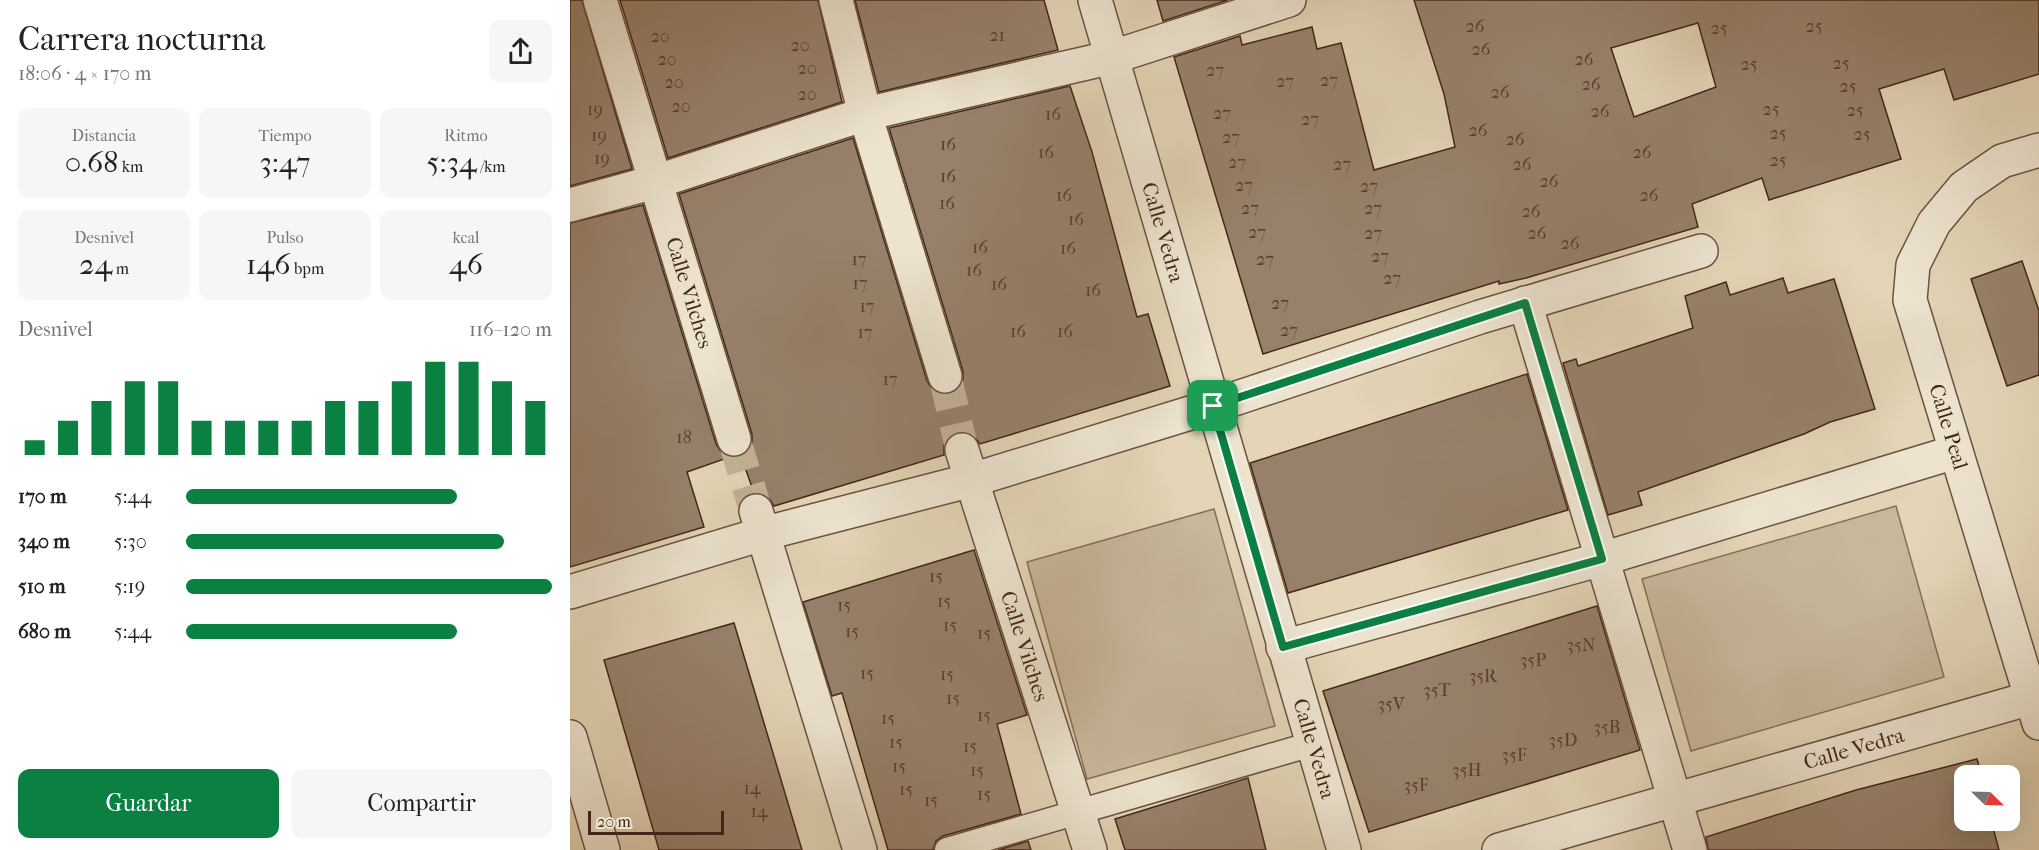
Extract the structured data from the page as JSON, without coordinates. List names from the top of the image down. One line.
{"streets":{"street":["Calle Vedra","Calle Vilches","Calle Peal"]},"crossings":[["Calle Vedra","Calle Peal"]],"house_numbers":["26","25","25","21","20","20","26","20","26","25","25","20","27","27","27","20","26","25","26","20","20","19","25","25","26","27","16","27","26","25","25","19","27","26","16","16","26","19","25","27","27","26","16","26","27","27","16","26","16","27","27","26","16","27","27","26","26","16","16","27","17","27","16","27","17","16","16","27","17","27","16","16","17","17","18","15","15","15","15","15","15","35N","35P","15","15","35R","35T","15","35V","15","15","35B","35D","15","15","35F","15","15","35H","35F","14","15","15","15","14"],"scale_bar":"20 m","north":"bottom right","page":{"heading":["Carrera nocturna","18:06 · 4 × 170 m"],"stats":[["Distancia","0.68 km"],["Tiempo","3:47"],["Ritmo","5:34 /km"],["Desnivel","24 m"],["Pulso","146 bpm"],["kcal","46"]],"chart":["Desnivel","116–120 m"],"list":[{"name":"170 m","note":"5:44"},{"name":"340 m","note":"5:30"},{"name":"510 m","note":"5:19"},{"name":"680 m","note":"5:44"}],"buttons":["Guardar","Compartir"],"scale":"20 m"}}
